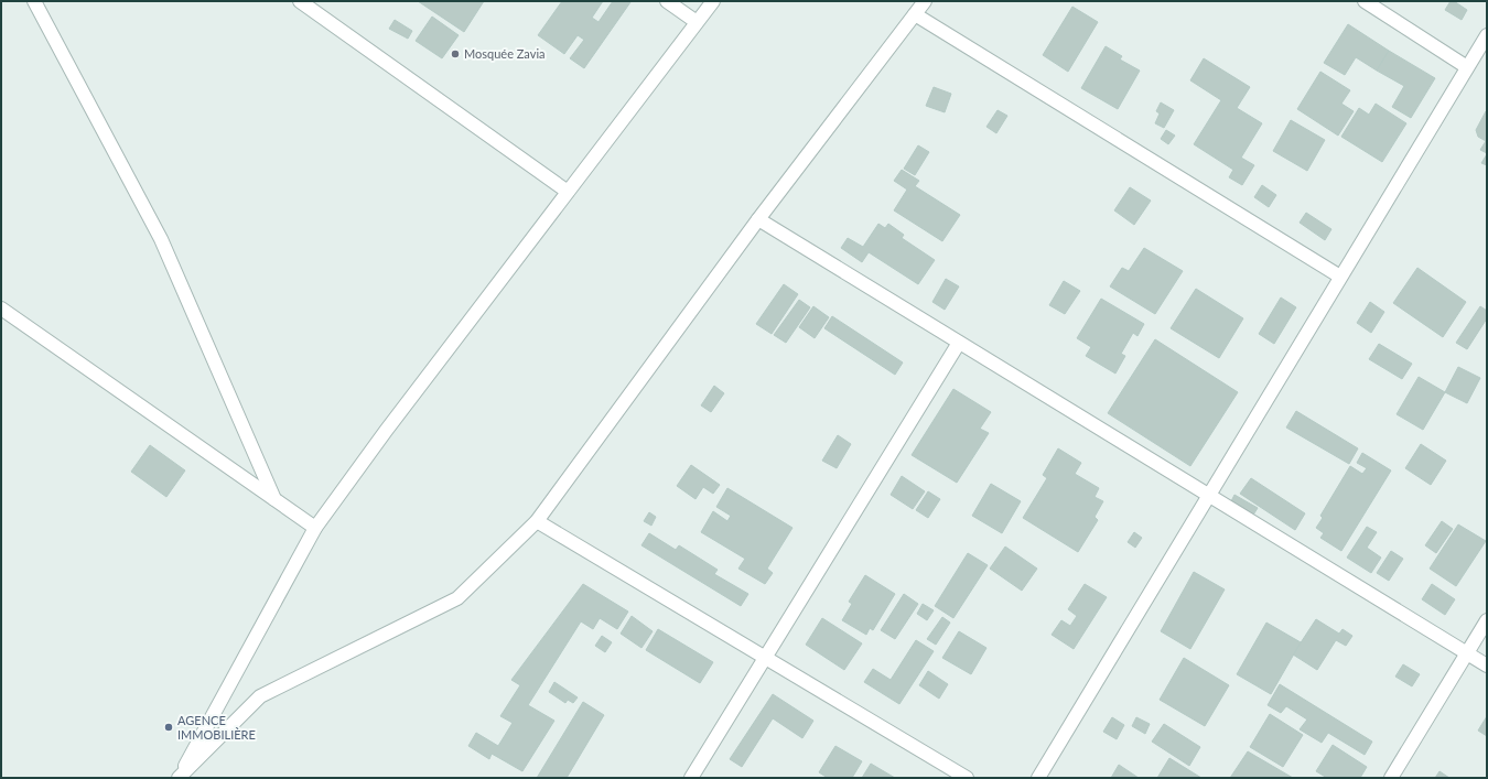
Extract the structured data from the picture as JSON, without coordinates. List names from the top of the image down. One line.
{"places":["Mosquée Zavia","AGENCE IMMOBILIÈRE"]}
